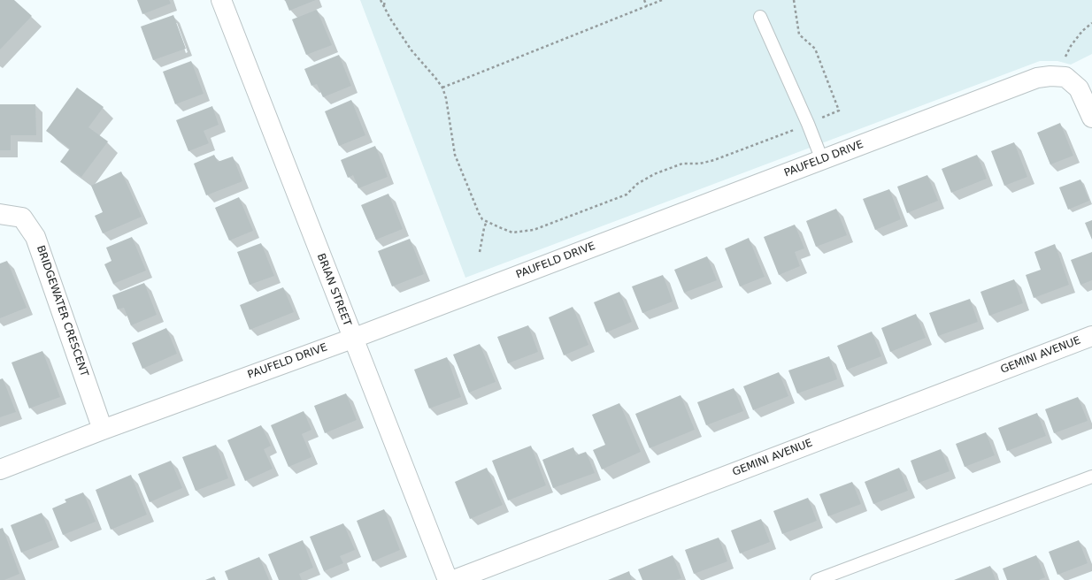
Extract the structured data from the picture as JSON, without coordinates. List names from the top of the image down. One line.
{"streets":{"street":["PAUFELD DRIVE","BRIAN STREET","BRIDGEWATER CRESCENT","GEMINI AVENUE"]},"crossings":[["PAUFELD DRIVE","BRIAN STREET"],["PAUFELD DRIVE","BRIDGEWATER CRESCENT"]]}
